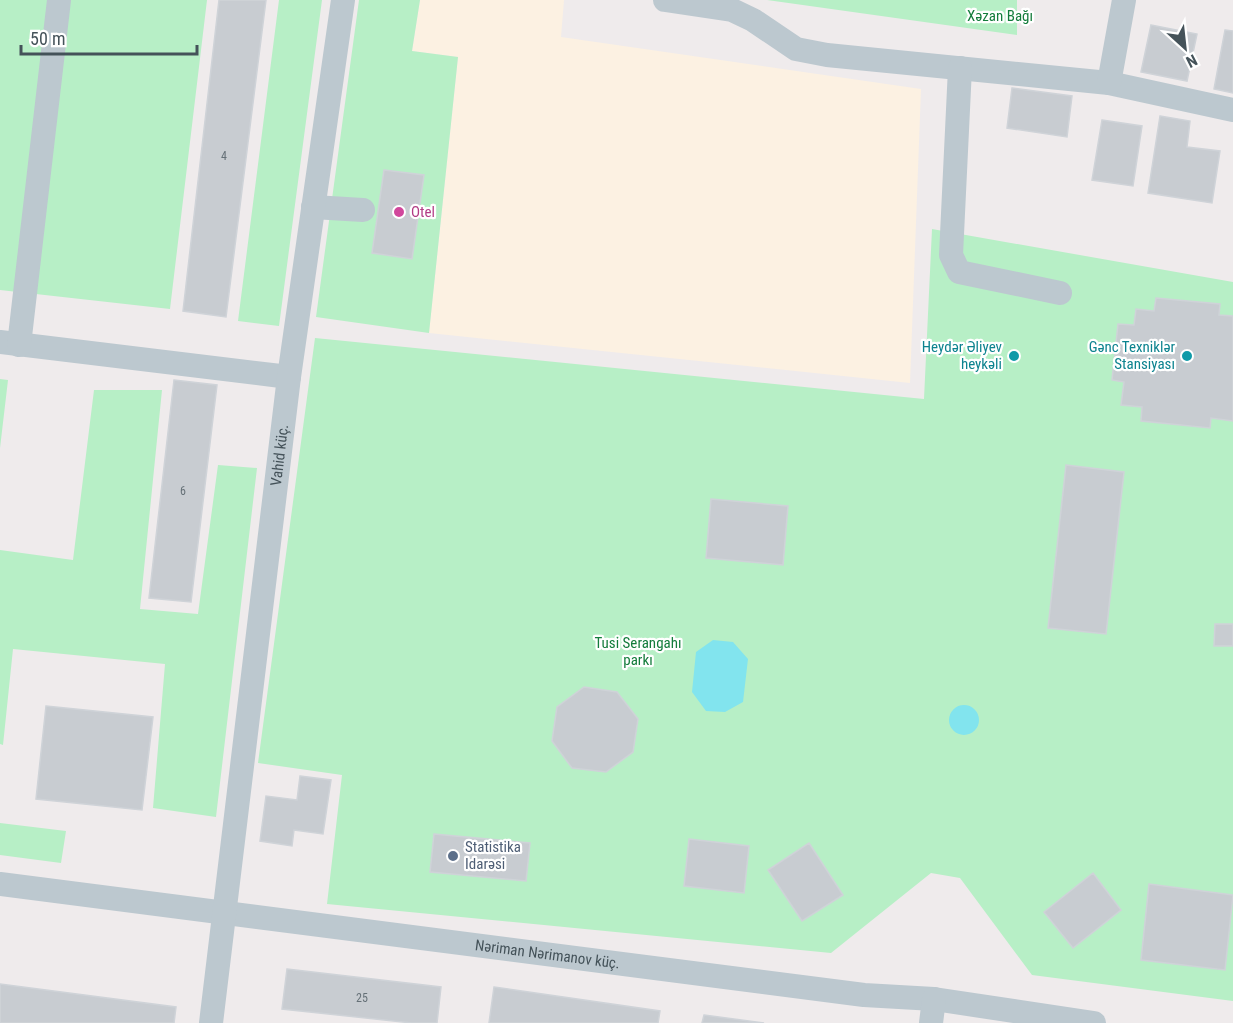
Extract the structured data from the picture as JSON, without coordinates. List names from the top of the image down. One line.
{"streets":{"street":["Vahid küç.","Nəriman Nərimanov küç."]},"crossings":[["Vahid küç.","Nəriman Nərimanov küç."]],"parks":["Xəzan Bağı","Tusi Serangahı parkı"],"places":["Otel","Heydər Əliyev heykəli","Gənc Texniklər Stansiyası","Statistika Idarəsi"],"house_numbers":["4","6","25"],"scale_bar":"50 m","north":"bottom right"}
